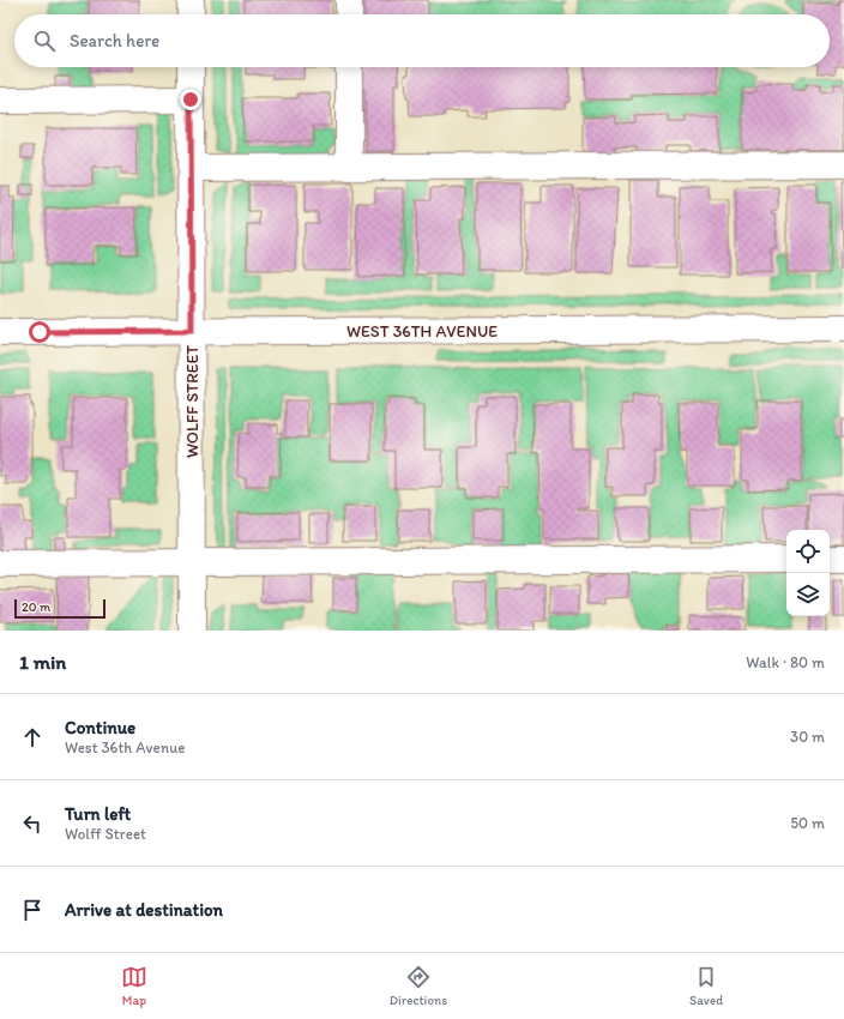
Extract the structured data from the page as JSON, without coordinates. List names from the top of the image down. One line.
{"streets":{"street":["WEST 36TH AVENUE","WOLFF STREET"]},"crossings":[["WEST 36TH AVENUE","WOLFF STREET"]],"scale_bar":"20 m","page":{"search":"Search here","scale":"20 m","heading":["1 min","Walk · 80 m"],"list":[["Continue","West 36th Avenue","30 m"],["Turn left","Wolff Street","50 m"],"Arrive at destination"],"nav":["Map","Directions","Saved"]}}
